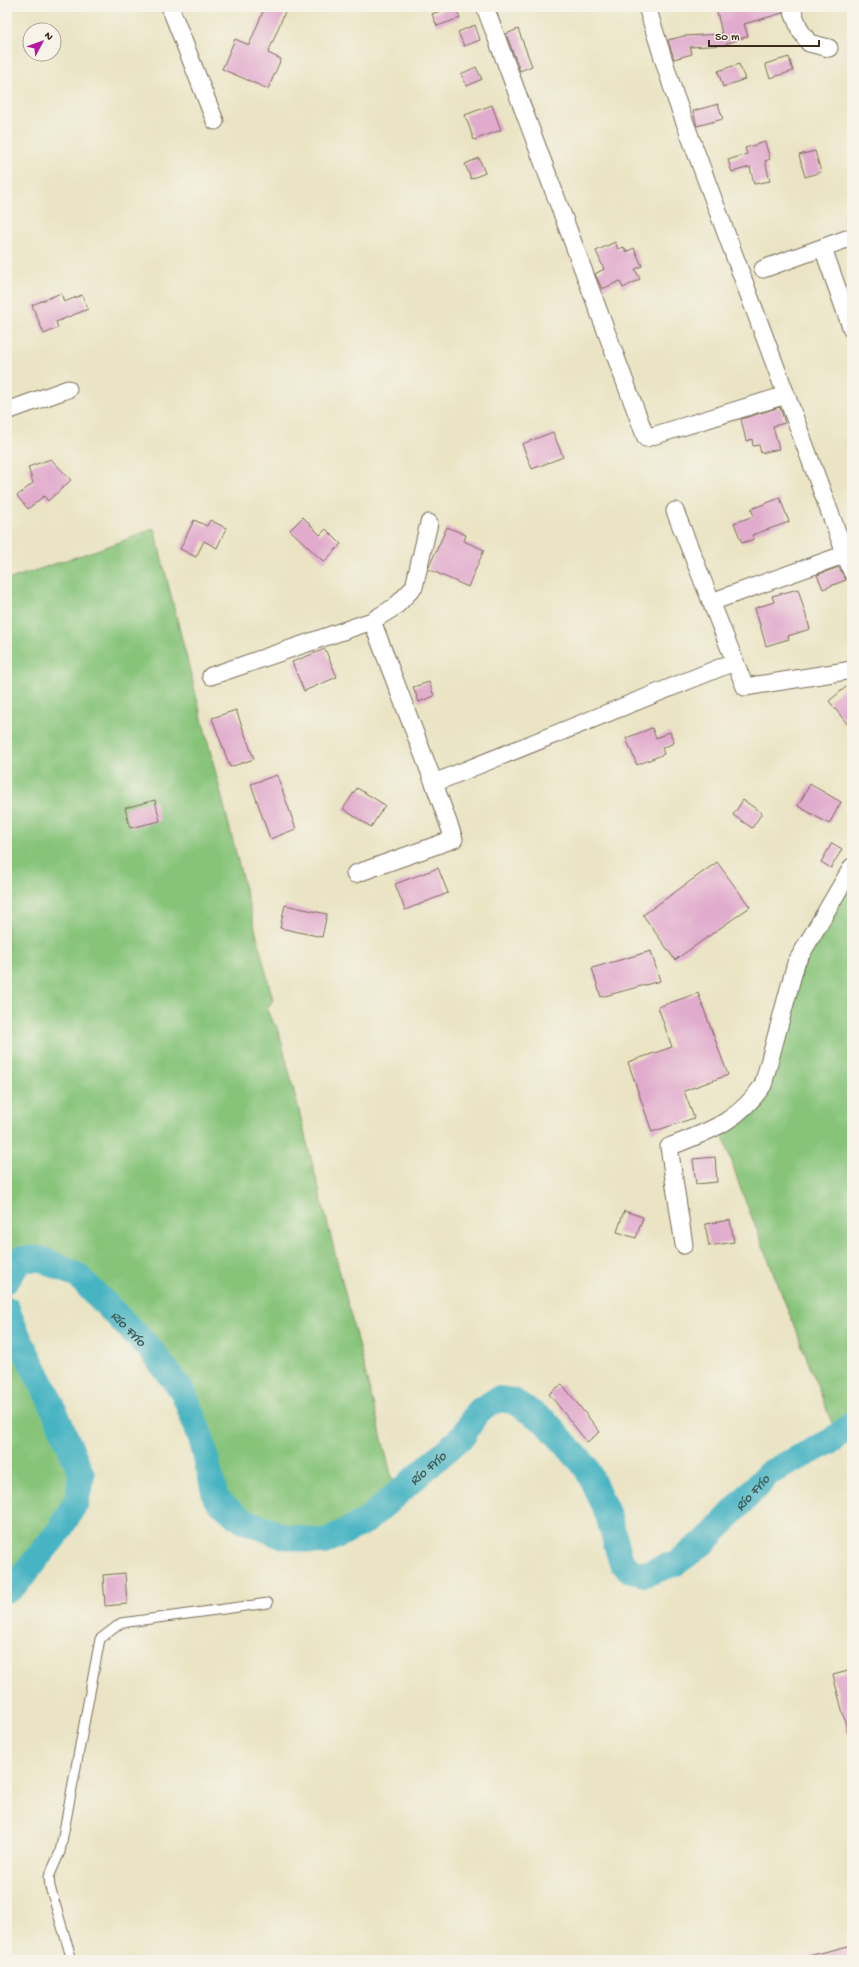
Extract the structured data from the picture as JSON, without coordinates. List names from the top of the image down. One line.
{"water":["Río Frío"],"scale_bar":"50 m","north":"top right"}
